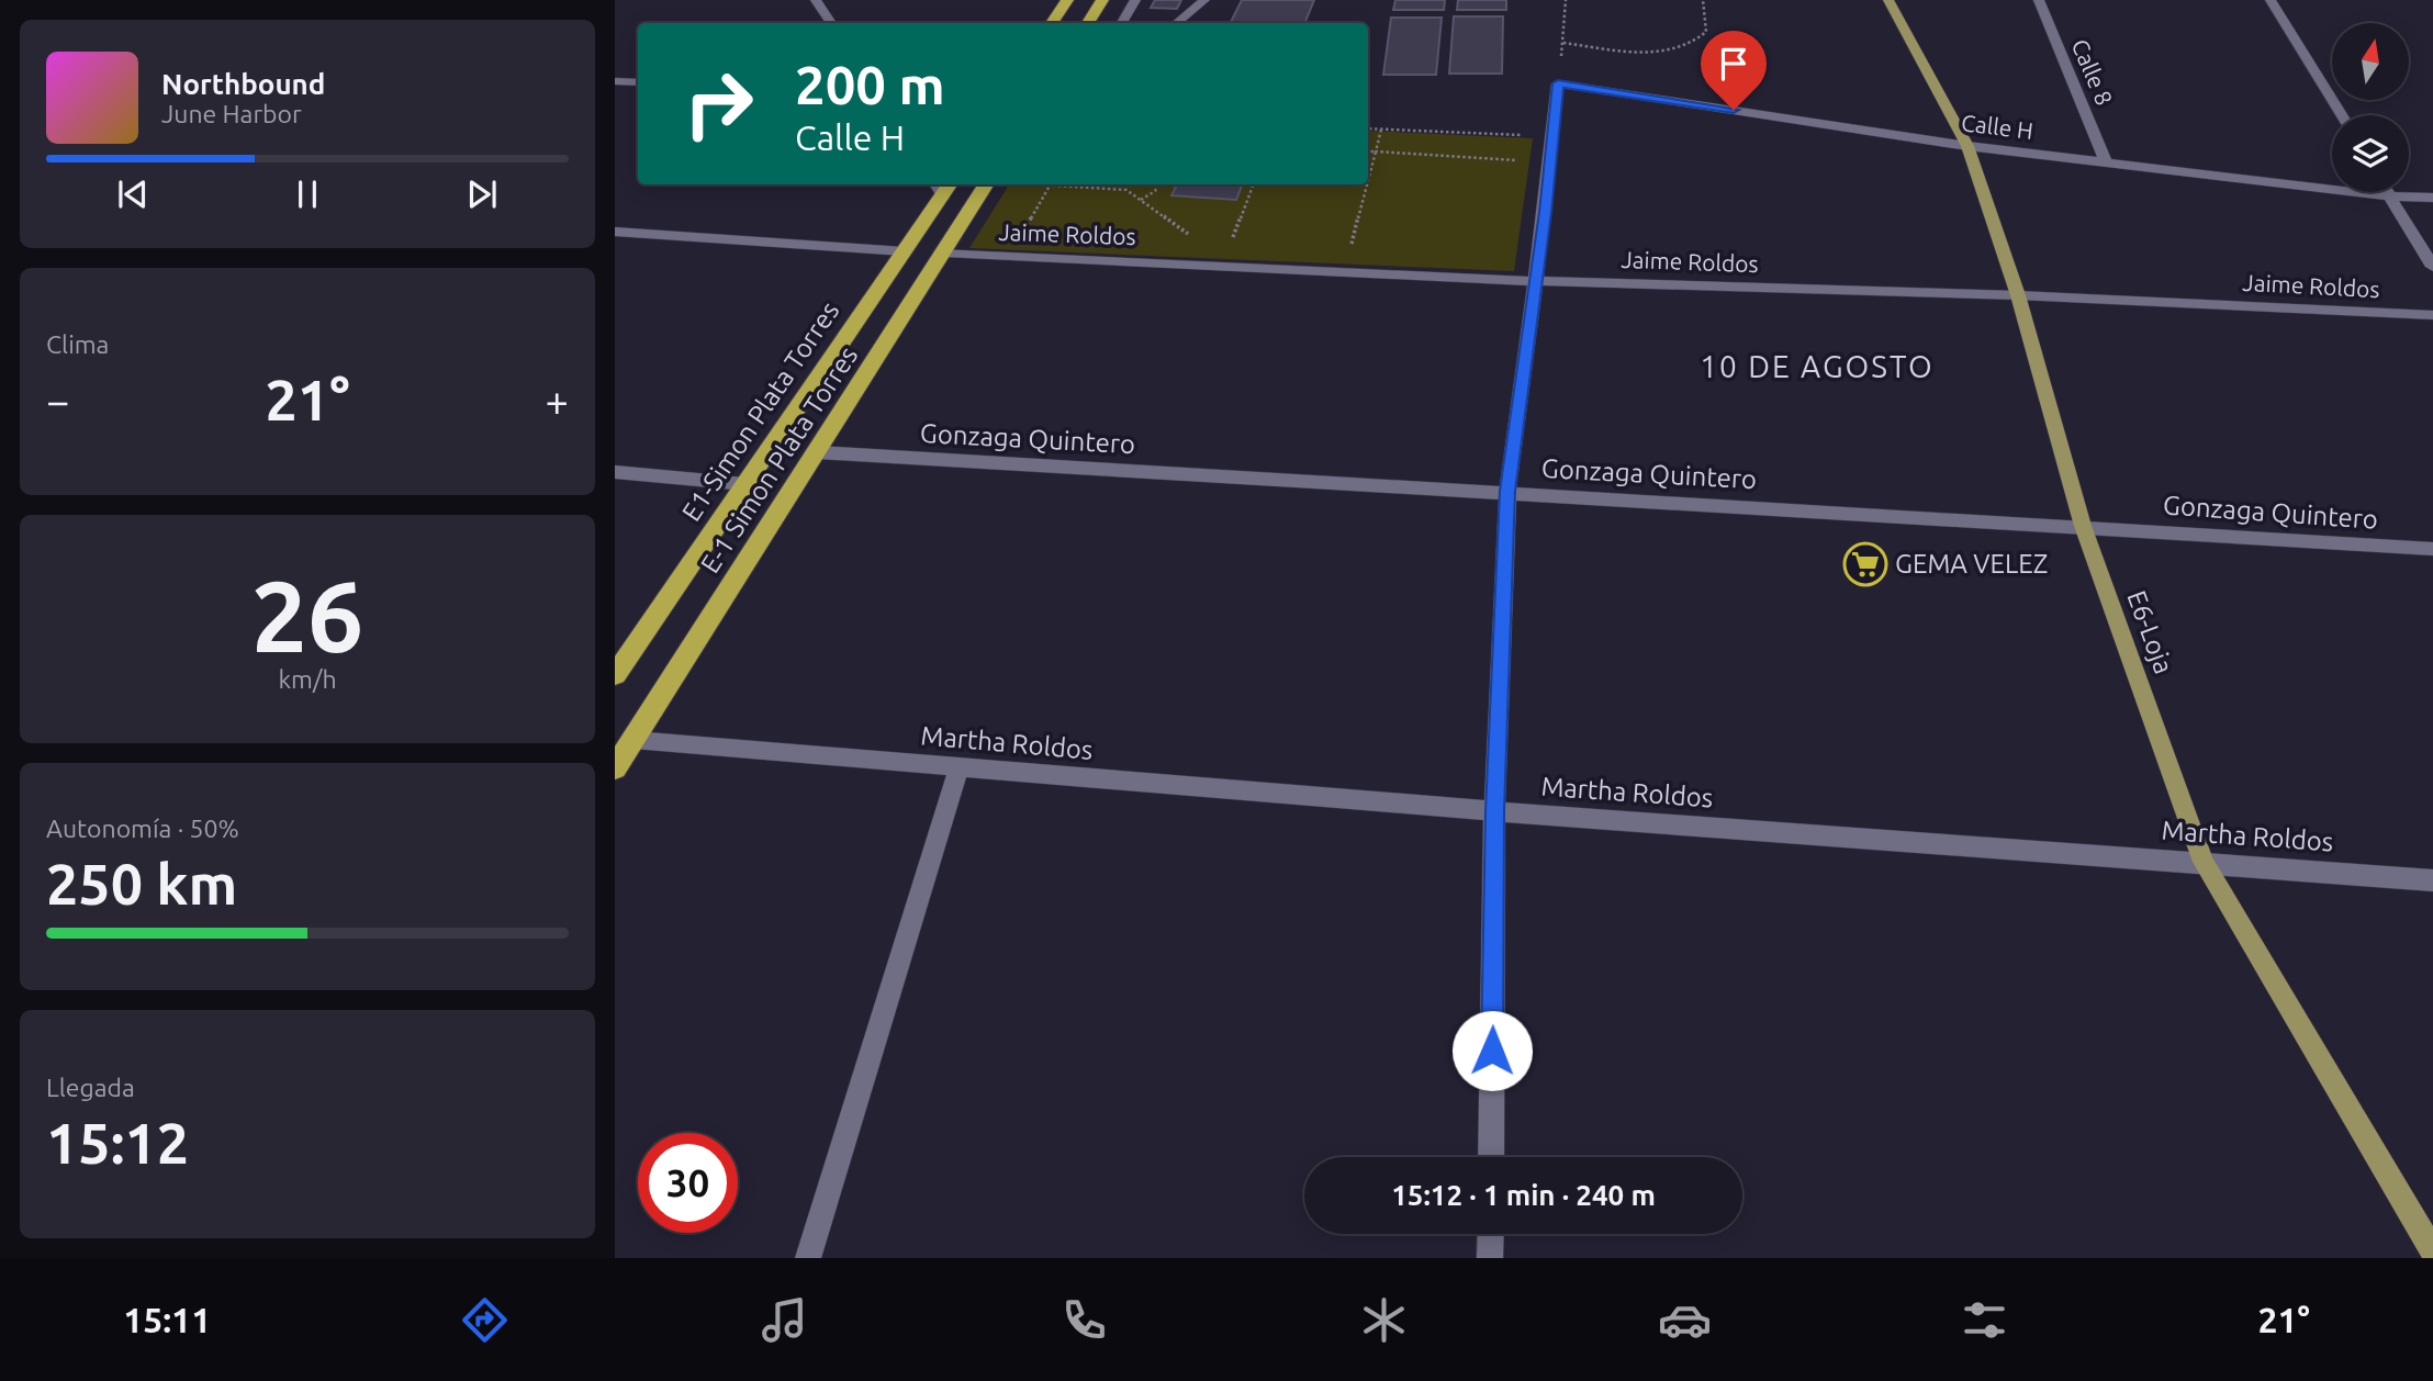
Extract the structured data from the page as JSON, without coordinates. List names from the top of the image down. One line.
{"streets":{"highway":["E1-Simon Plata Torres","E-1 Simon Plata Torres"],"main road":["E6-Loja"],"street":["Calle 8","Calle H","Jaime Roldos","Gonzaga Quintero","Martha Roldos"]},"crossings":[["Calle 8","Calle H"],["Calle H","E6-Loja"],["Jaime Roldos","E-1 Simon Plata Torres"],["Jaime Roldos","E6-Loja"],["Gonzaga Quintero","E-1 Simon Plata Torres"],["Gonzaga Quintero","E6-Loja"],["E-1 Simon Plata Torres","Martha Roldos"],["E6-Loja","Martha Roldos"]],"districts":["10 DE AGOSTO"],"places":{"supermarket":["GEMA VELEZ"]},"north":"top","page":{"turn":["200 m","Calle H"],"song":["Northbound","June Harbor"],"tile":["Clima",["26","km/h"],["Autonomía · 50%","250 km"],["Llegada","15:12"]],"heat":["−","21°","+"],"limit":"30","trip":"15:12 · 1 min · 240 m","tabs":["15:11","21°"]}}
